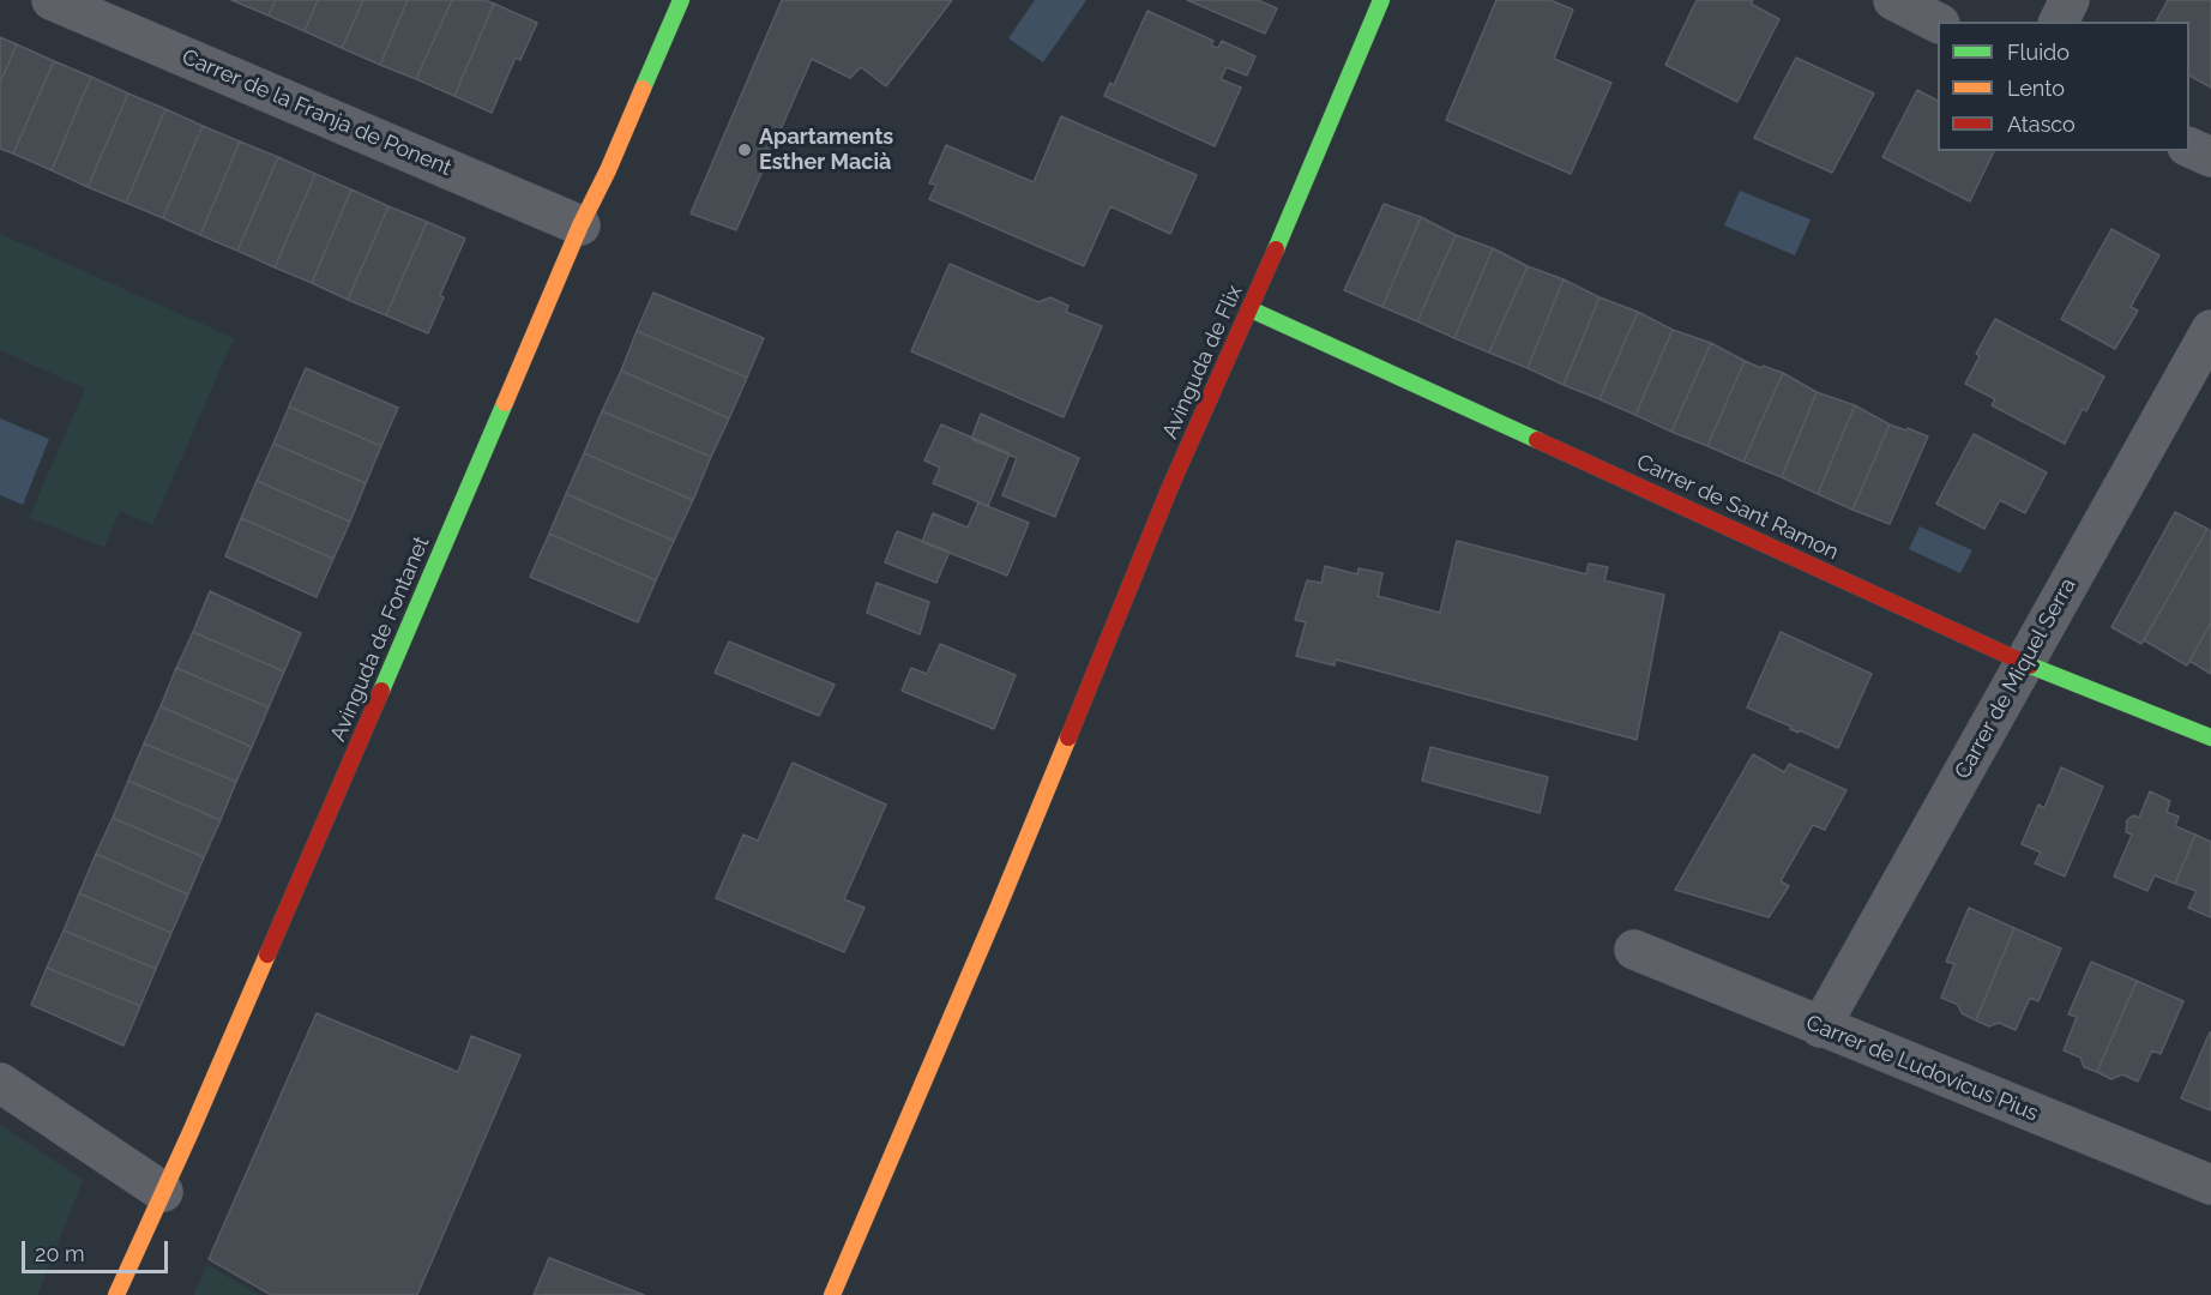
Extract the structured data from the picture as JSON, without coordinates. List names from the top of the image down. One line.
{"streets":{"street":["Carrer de la Franja de Ponent","Avinguda de Flix","Carrer de Sant Ramon","Avinguda de Fontanet","Carrer de Miquel Serra","Carrer de Ludovicus Pius"]},"crossings":[["Carrer de la Franja de Ponent","Avinguda de Fontanet"],["Avinguda de Flix","Carrer de Sant Ramon"],["Carrer de Sant Ramon","Carrer de Miquel Serra"],["Carrer de Miquel Serra","Carrer de Ludovicus Pius"]],"places":["Apartaments Esther Macià"],"legend":["Fluido","Lento","Atasco"],"scale_bar":"20 m"}
